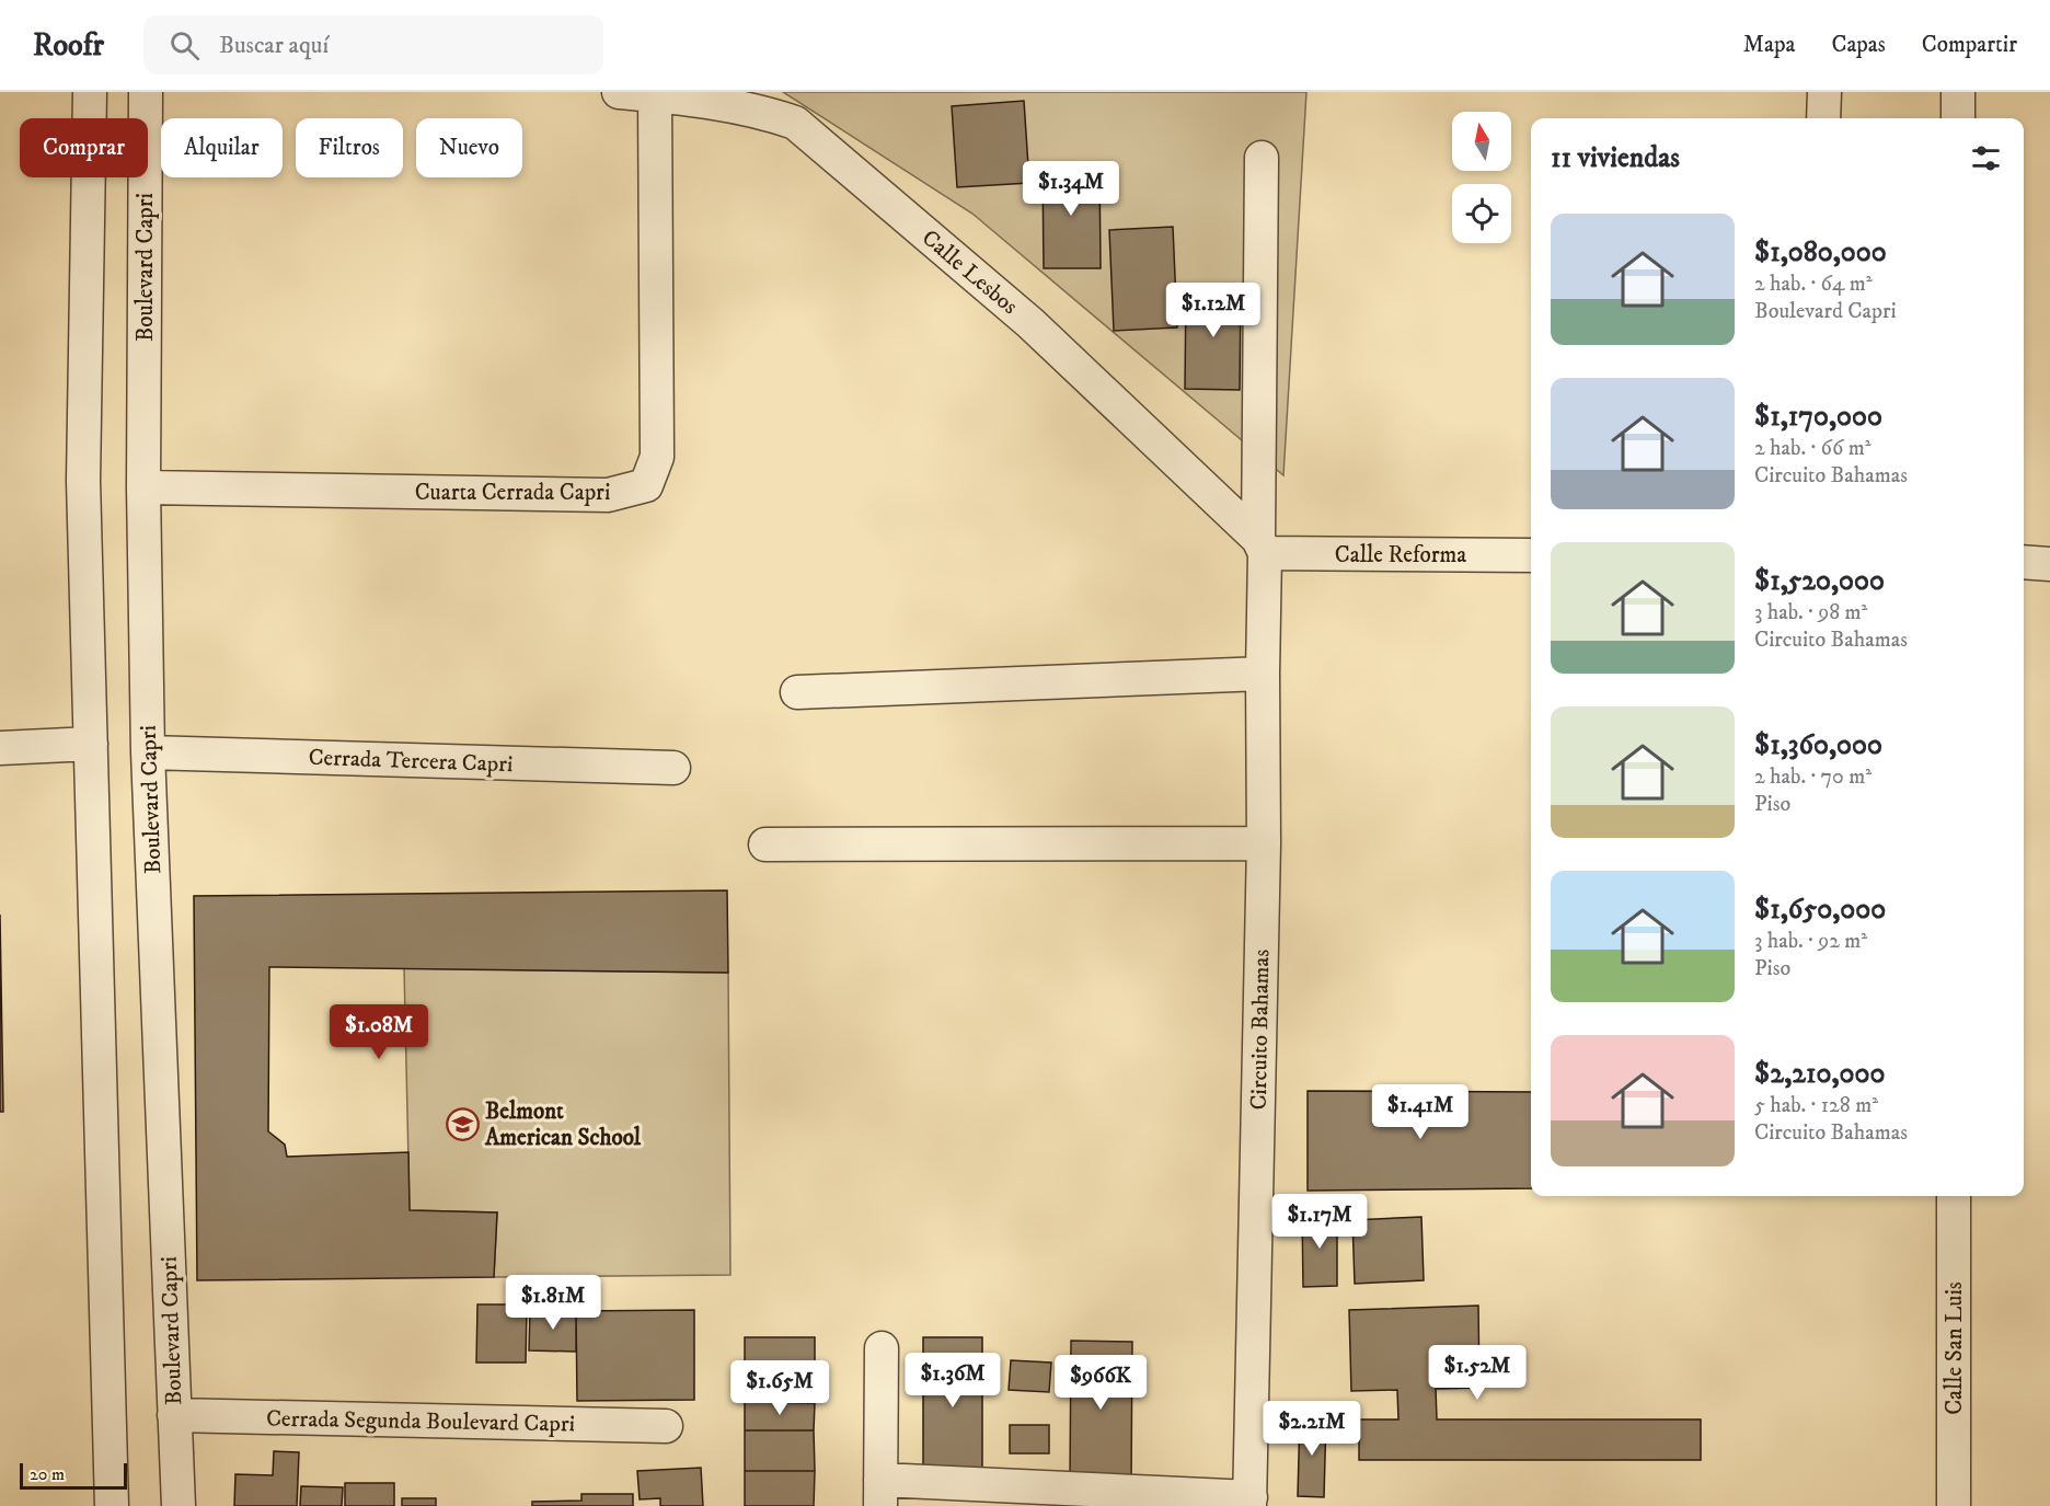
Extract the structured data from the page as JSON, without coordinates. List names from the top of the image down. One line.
{"streets":{"street":["Boulevard Capri","Calle Lesbos","Cuarta Cerrada Capri","Calle Reforma","Cerrada Tercera Capri","Circuito Bahamas","Calle San Luis","Cerrada Segunda Boulevard Capri"]},"crossings":[["Boulevard Capri","Cuarta Cerrada Capri"],["Boulevard Capri","Cerrada Tercera Capri"],["Boulevard Capri","Cerrada Segunda Boulevard Capri"],["Calle Lesbos","Cuarta Cerrada Capri"],["Calle Lesbos","Calle Reforma"],["Calle Lesbos","Circuito Bahamas"],["Calle Reforma","Circuito Bahamas"]],"places":{"school or university":["Belmont American School"]},"scale_bar":"20 m","north":"top","page":{"header":"Roofr","search":"Buscar aquí","nav":["Mapa","Capas","Compartir"],"chip":["Comprar","Alquilar","Filtros","Nuevo"],"heading":"11 viviendas","price":["$1.34M","$1.12M","$1.08M","$1.41M","$1.17M","$1.81M","$1.52M","$1.36M","$966K","$1.65M","$2.21M"],"list":[{"name":"$1,080,000","note":"2 hab. · 64 m² · Boulevard Capri"},{"name":"$1,170,000","note":"2 hab. · 66 m² · Circuito Bahamas"},{"name":"$1,520,000","note":"3 hab. · 98 m² · Circuito Bahamas"},{"name":"$1,360,000","note":"2 hab. · 70 m² · Piso"},{"name":"$1,650,000","note":"3 hab. · 92 m² · Piso"},{"name":"$2,210,000","note":"5 hab. · 128 m² · Circuito Bahamas"}],"scale":"20 m"}}
